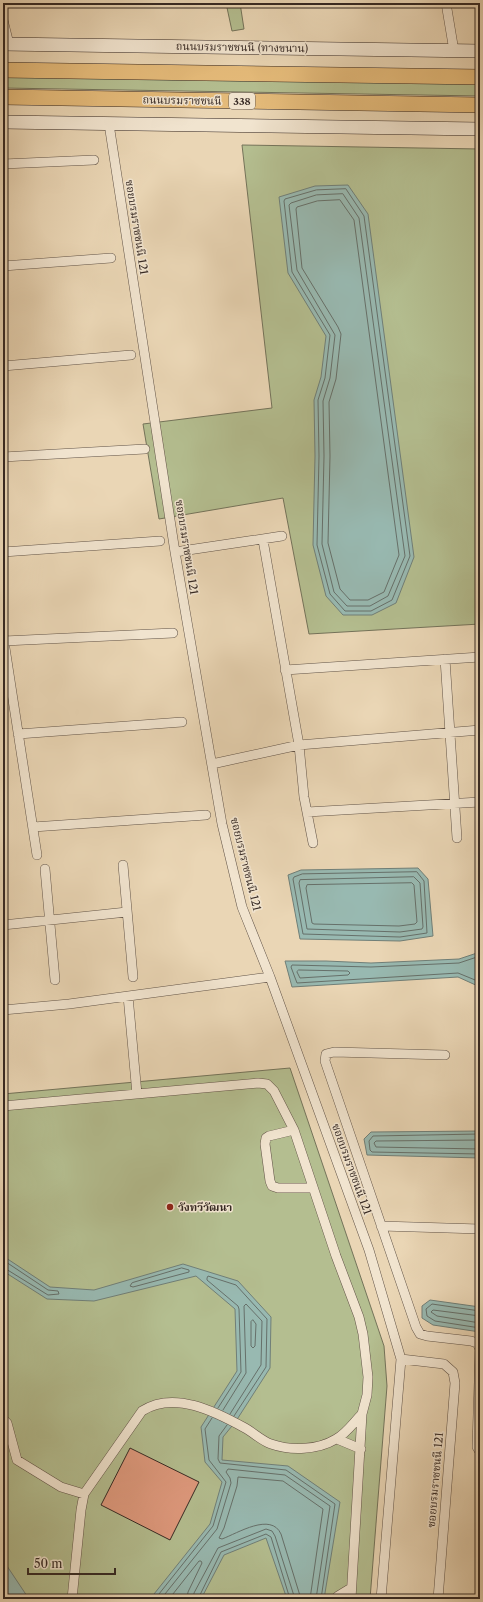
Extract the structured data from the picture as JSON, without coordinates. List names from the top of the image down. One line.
{"streets":{"highway":["ถนนบรมราชชนนี","338"],"main road":["ถนนบรมราชชนนี (ทางขนาน)"],"street":["ซอยบรมราชชนนี 121"]},"places":["วังทวีวัฒนา"],"scale_bar":"50 m"}
